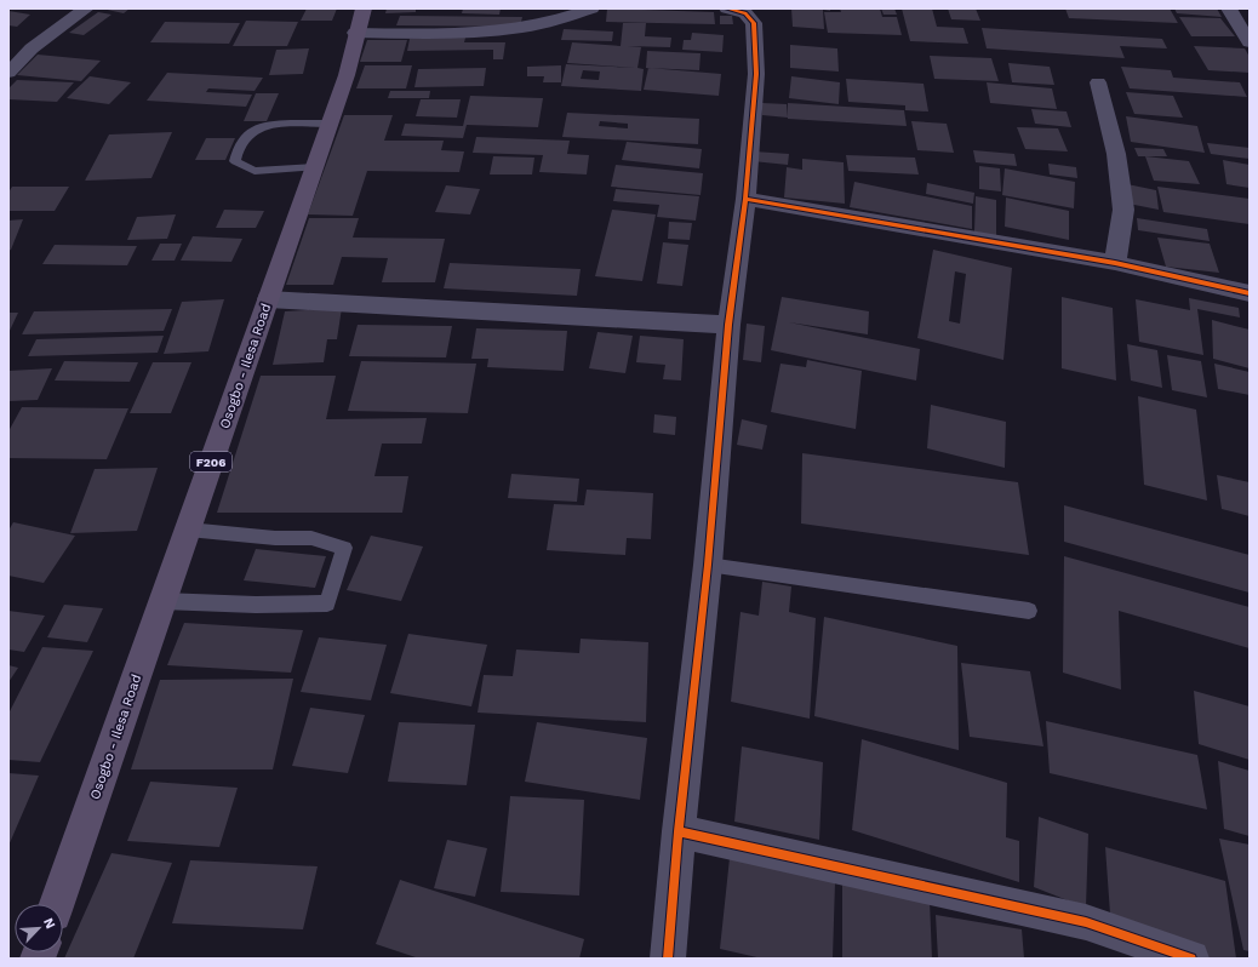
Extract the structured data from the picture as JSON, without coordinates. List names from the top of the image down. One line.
{"streets":{"main road":["Osogbo - Ilesa Road","F206"]},"north":"top right"}
